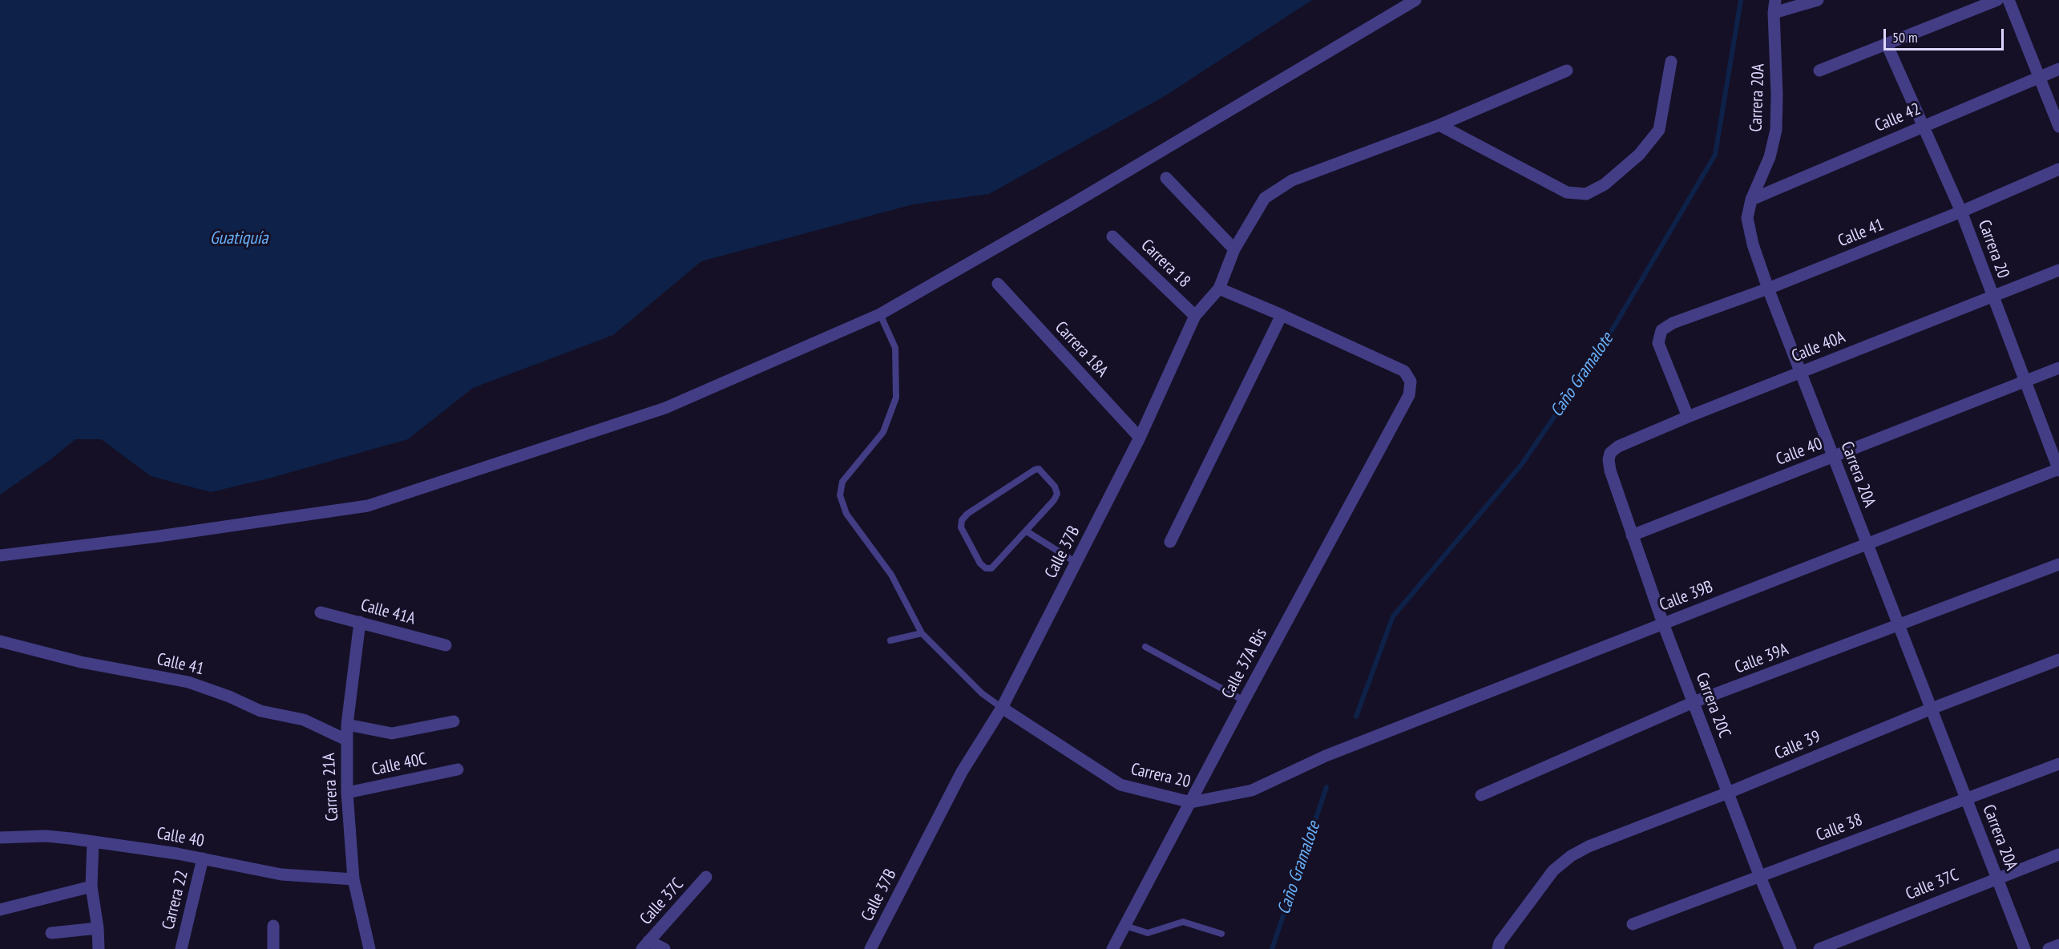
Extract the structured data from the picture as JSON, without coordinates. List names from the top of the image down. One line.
{"streets":{"street":["Carrera 20A","Calle 42","Calle 41","Carrera 20","Carrera 18","Calle 40A","Carrera 18A","Calle 40","Calle 37B","Calle 39B","Calle 41A","Calle 39A","Calle 37A Bis","Carrera 20C","Calle 39","Calle 40C","Carrera 21A","Calle 38","Calle 37C","Carrera 22"]},"crossings":[["Carrera 20A","Calle 42"],["Carrera 20A","Calle 41"],["Carrera 20A","Calle 40A"],["Carrera 20A","Calle 40"],["Carrera 20A","Calle 39B"],["Carrera 20A","Calle 39A"],["Carrera 20A","Calle 39"],["Carrera 20A","Calle 38"],["Carrera 20A","Calle 37C"],["Calle 42","Carrera 20"],["Calle 41","Carrera 20"],["Calle 41","Calle 40A"],["Calle 41","Carrera 21A"],["Carrera 20","Calle 40A"],["Carrera 20","Calle 40"],["Carrera 20","Calle 37B"],["Carrera 20","Calle 39B"],["Carrera 20","Calle 37A Bis"],["Carrera 18","Calle 37B"],["Calle 40A","Carrera 20C"],["Carrera 18A","Calle 37B"],["Calle 40","Carrera 20C"],["Calle 40","Carrera 21A"],["Calle 40","Carrera 22"],["Calle 39B","Carrera 20C"],["Calle 41A","Carrera 21A"],["Calle 39A","Carrera 20C"],["Carrera 20C","Calle 39"],["Carrera 20C","Calle 38"],["Calle 40C","Carrera 21A"]],"water":["Guatiquía","Caño Gramalote"],"scale_bar":"50 m"}
